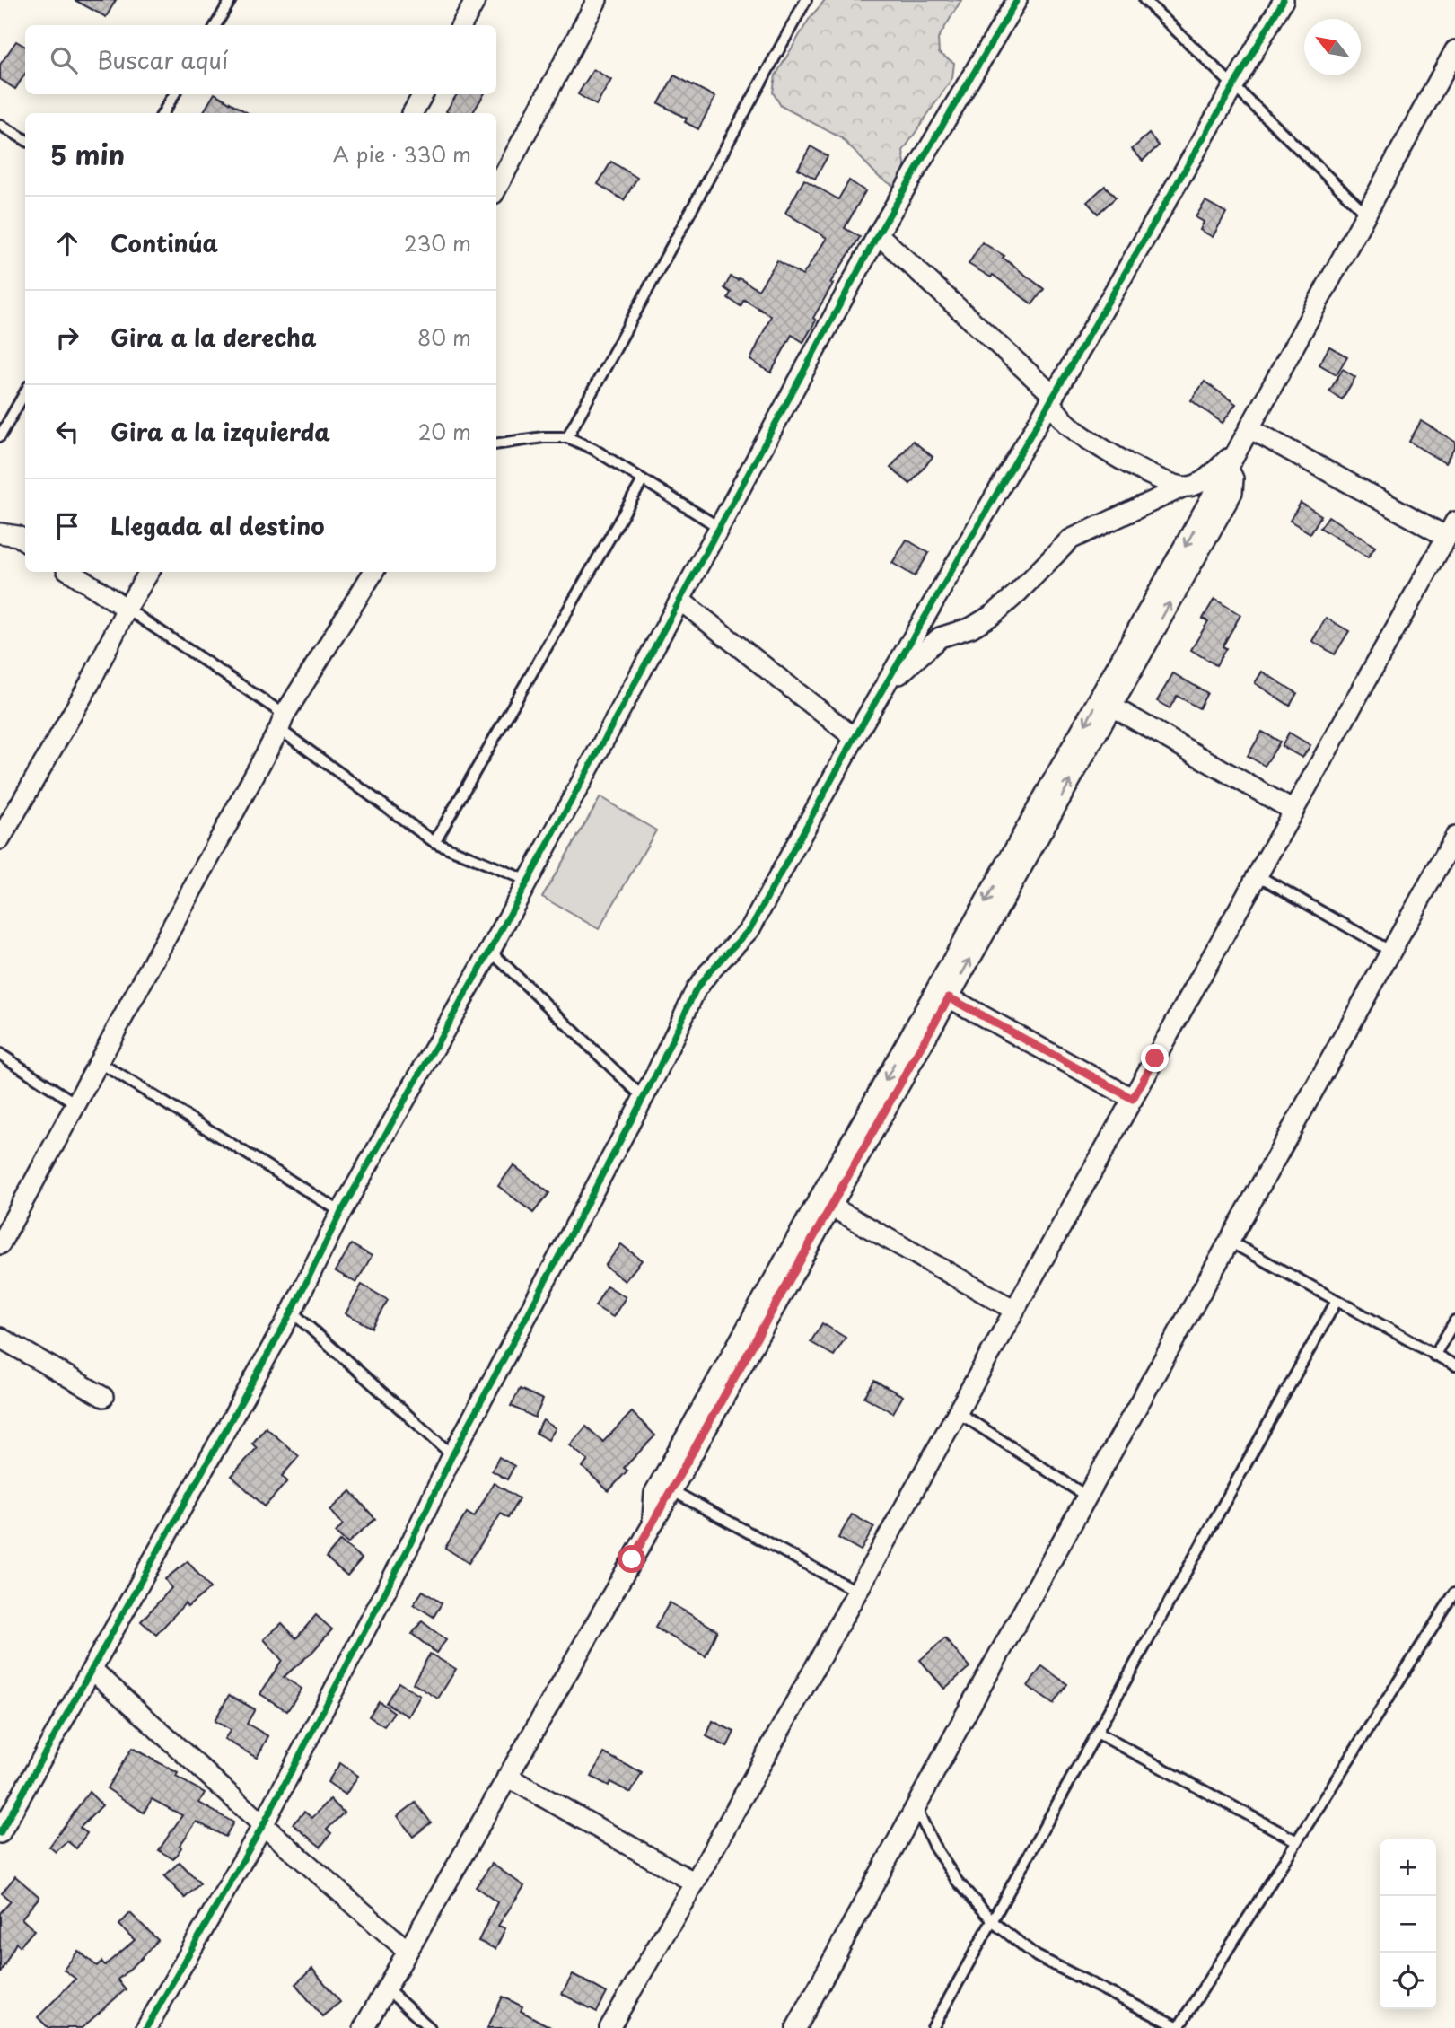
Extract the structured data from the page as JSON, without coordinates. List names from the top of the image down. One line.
{"north":"top left","page":{"search":"Buscar aquí","heading":["5 min","A pie · 330 m"],"list":[["Continúa","230 m"],["Gira a la derecha","80 m"],["Gira a la izquierda","20 m"],"Llegada al destino"],"map_buttons":["+","−"]}}
